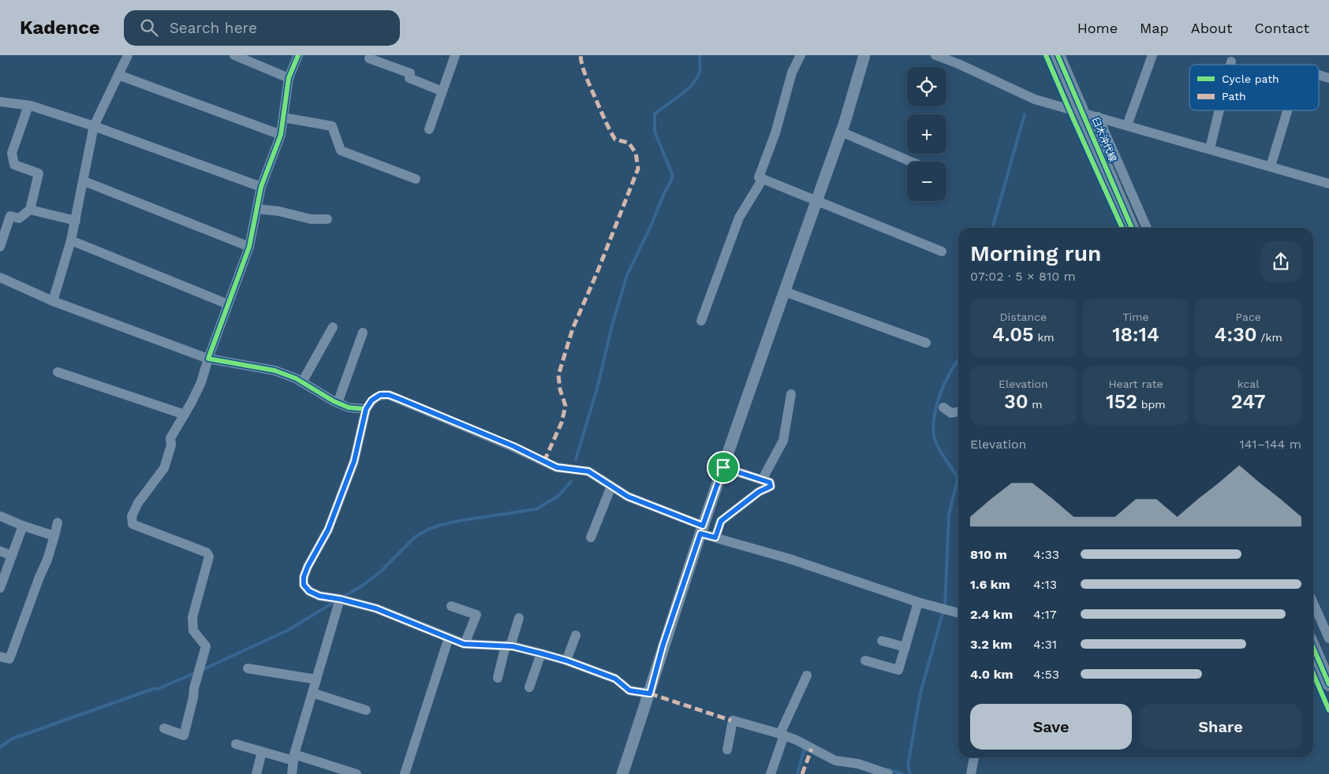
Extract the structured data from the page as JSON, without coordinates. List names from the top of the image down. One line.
{"streets":{"main road":["臼木沖代線"]},"legend":["Cycle path","Path"],"page":{"header":"Kadence","search":"Search here","nav":["Home","Map","About","Contact"],"map_buttons":["+","−"],"heading":["Morning run","07:02 · 5 × 810 m"],"stats":[["Distance","4.05 km"],["Time","18:14"],["Pace","4:30 /km"],["Elevation","30 m"],["Heart rate","152 bpm"],["kcal","247"]],"chart":["Elevation","141–144 m"],"list":[{"name":"810 m","note":"4:33"},{"name":"1.6 km","note":"4:13"},{"name":"2.4 km","note":"4:17"},{"name":"3.2 km","note":"4:31"},{"name":"4.0 km","note":"4:53"}],"buttons":["Save","Share"]}}
